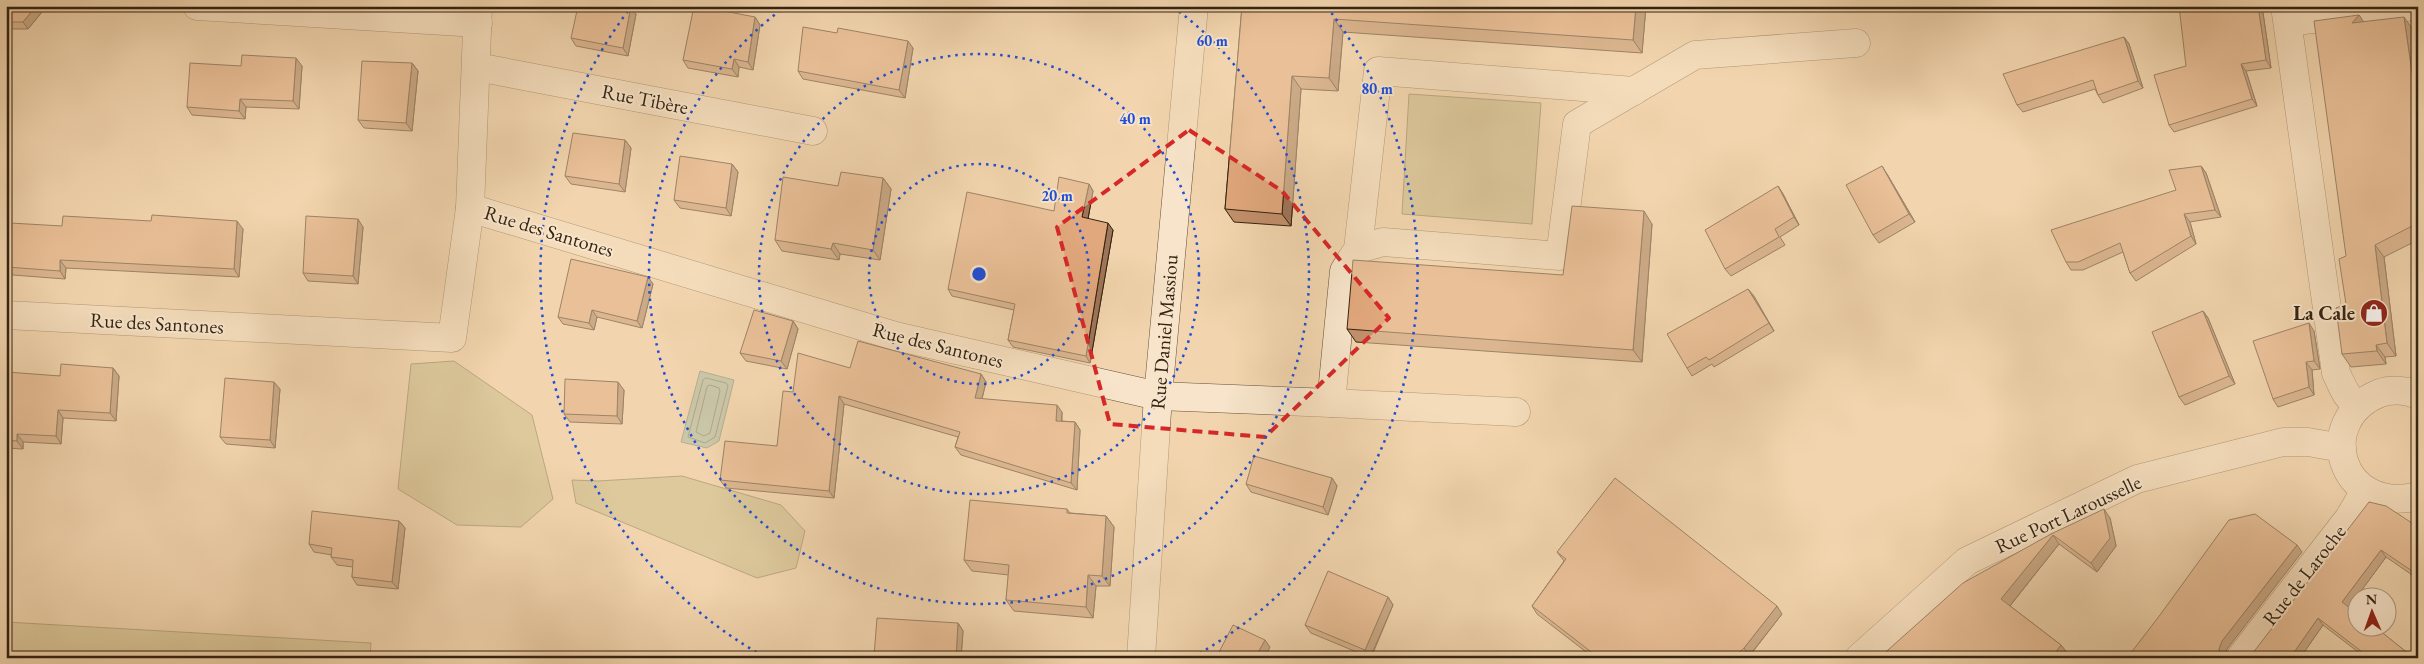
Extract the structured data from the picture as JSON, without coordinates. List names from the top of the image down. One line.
{"streets":{"street":["Rue Tibère","Rue des Santones","Rue Daniel Massiou","Rue Port Larousselle","Rue de Laroche"]},"crossings":[["Rue des Santones","Rue Daniel Massiou"]],"places":{"shop":["La Cale"]},"north":"top","rings":["60 m","80 m","40 m","20 m"]}
